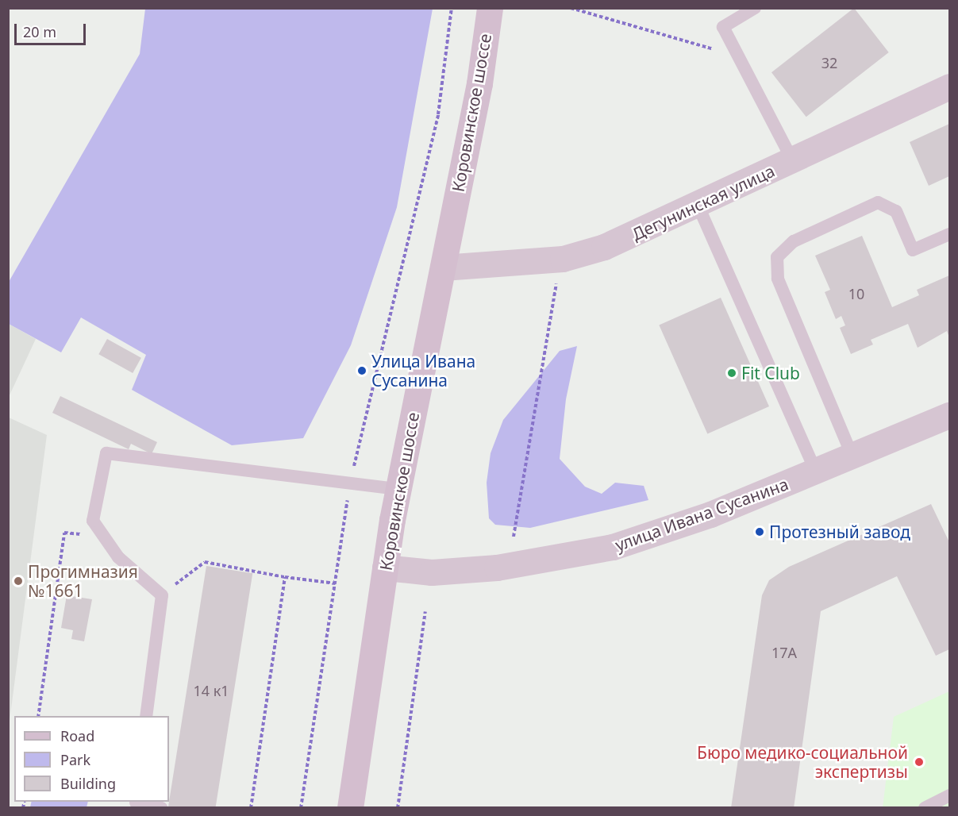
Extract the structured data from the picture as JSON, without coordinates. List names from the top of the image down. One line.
{"streets":{"main road":["Коровинское шоссе"],"street":["Дегунинская улица","улица Ивана Сусанина"]},"crossings":[["Коровинское шоссе","Дегунинская улица"],["Коровинское шоссе","улица Ивана Сусанина"]],"places":["Улица Ивана Сусанина","Fit Club","Протезный завод","Прогимназия №1661","Бюро медико-социальной экспертизы"],"house_numbers":["32","10","17А","14 к1"],"legend":["Road","Park","Building"],"scale_bar":"20 m"}
